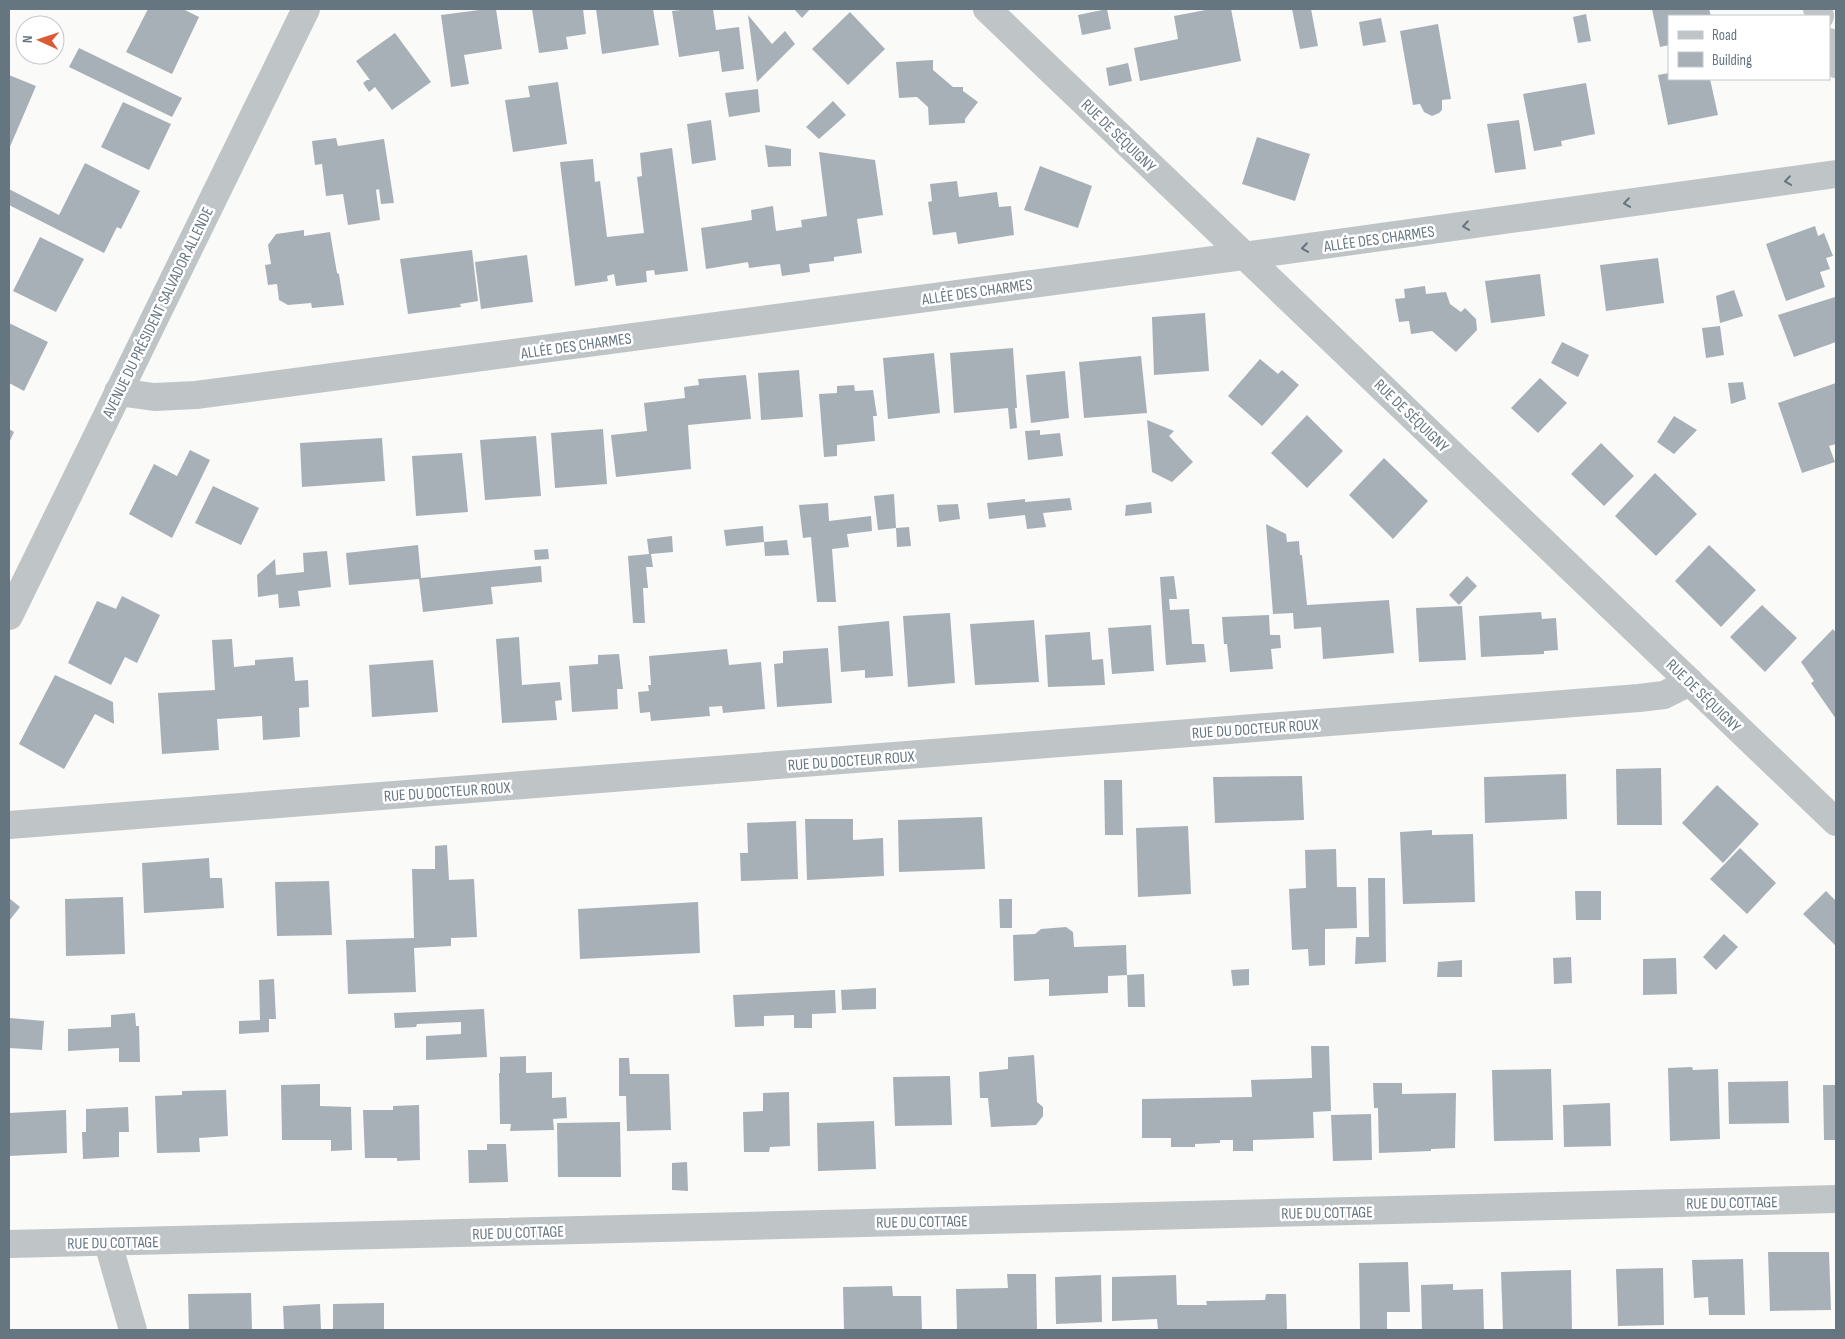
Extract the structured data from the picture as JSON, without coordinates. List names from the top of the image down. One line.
{"streets":{"street":["RUE DE SÉQUIGNY","ALLÉE DES CHARMES","AVENUE DU PRÉSIDENT SALVADOR ALLENDE","RUE DU DOCTEUR ROUX","RUE DU COTTAGE"]},"crossings":[["RUE DE SÉQUIGNY","ALLÉE DES CHARMES"],["RUE DE SÉQUIGNY","RUE DU DOCTEUR ROUX"],["ALLÉE DES CHARMES","AVENUE DU PRÉSIDENT SALVADOR ALLENDE"]],"legend":["Road","Building"],"north":"left"}
